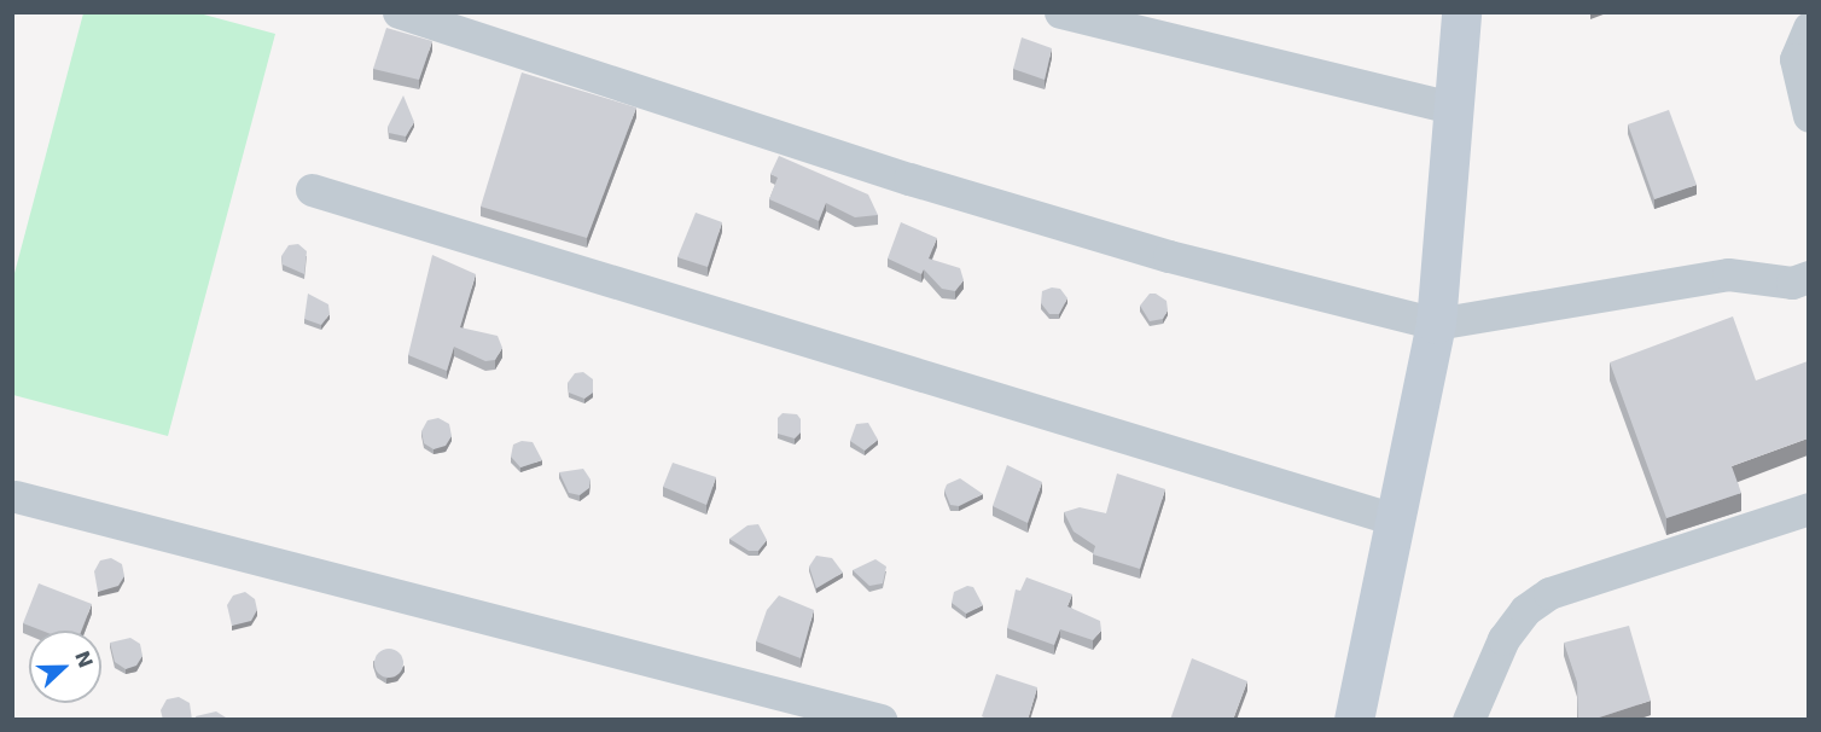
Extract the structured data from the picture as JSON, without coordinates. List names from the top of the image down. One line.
{"north":"right"}
